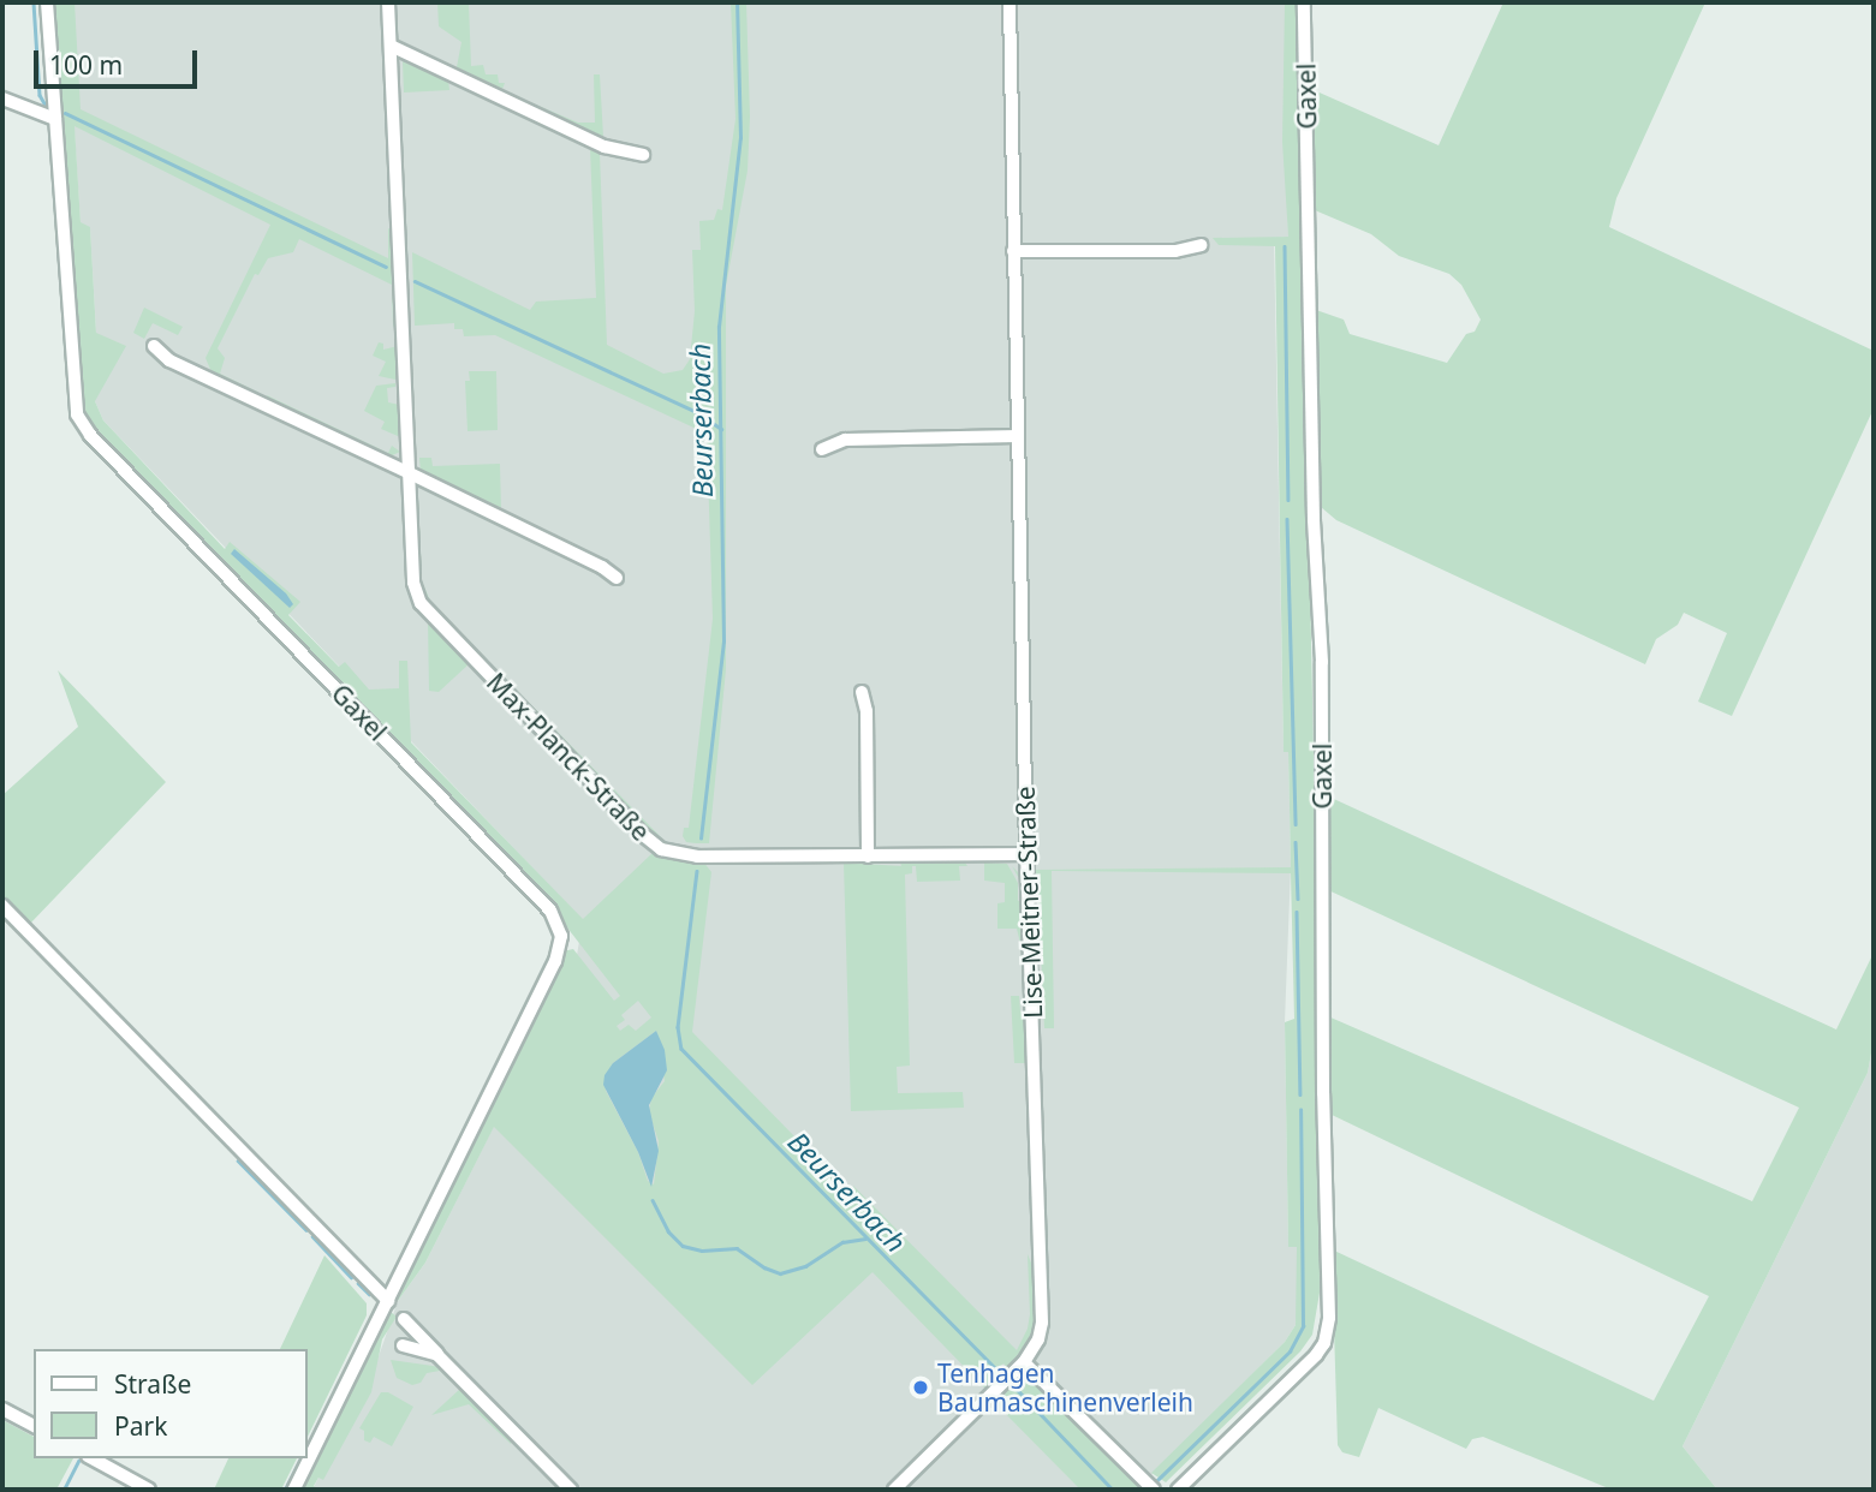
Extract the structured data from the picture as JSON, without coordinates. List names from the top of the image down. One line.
{"streets":{"street":["Gaxel","Max-Planck-Straße","Lise-Meitner-Straße"]},"crossings":[["Max-Planck-Straße","Lise-Meitner-Straße"]],"water":["Beurserbach"],"places":["Tenhagen Baumaschinenverleih"],"legend":["Straße","Park"],"scale_bar":"100 m"}
